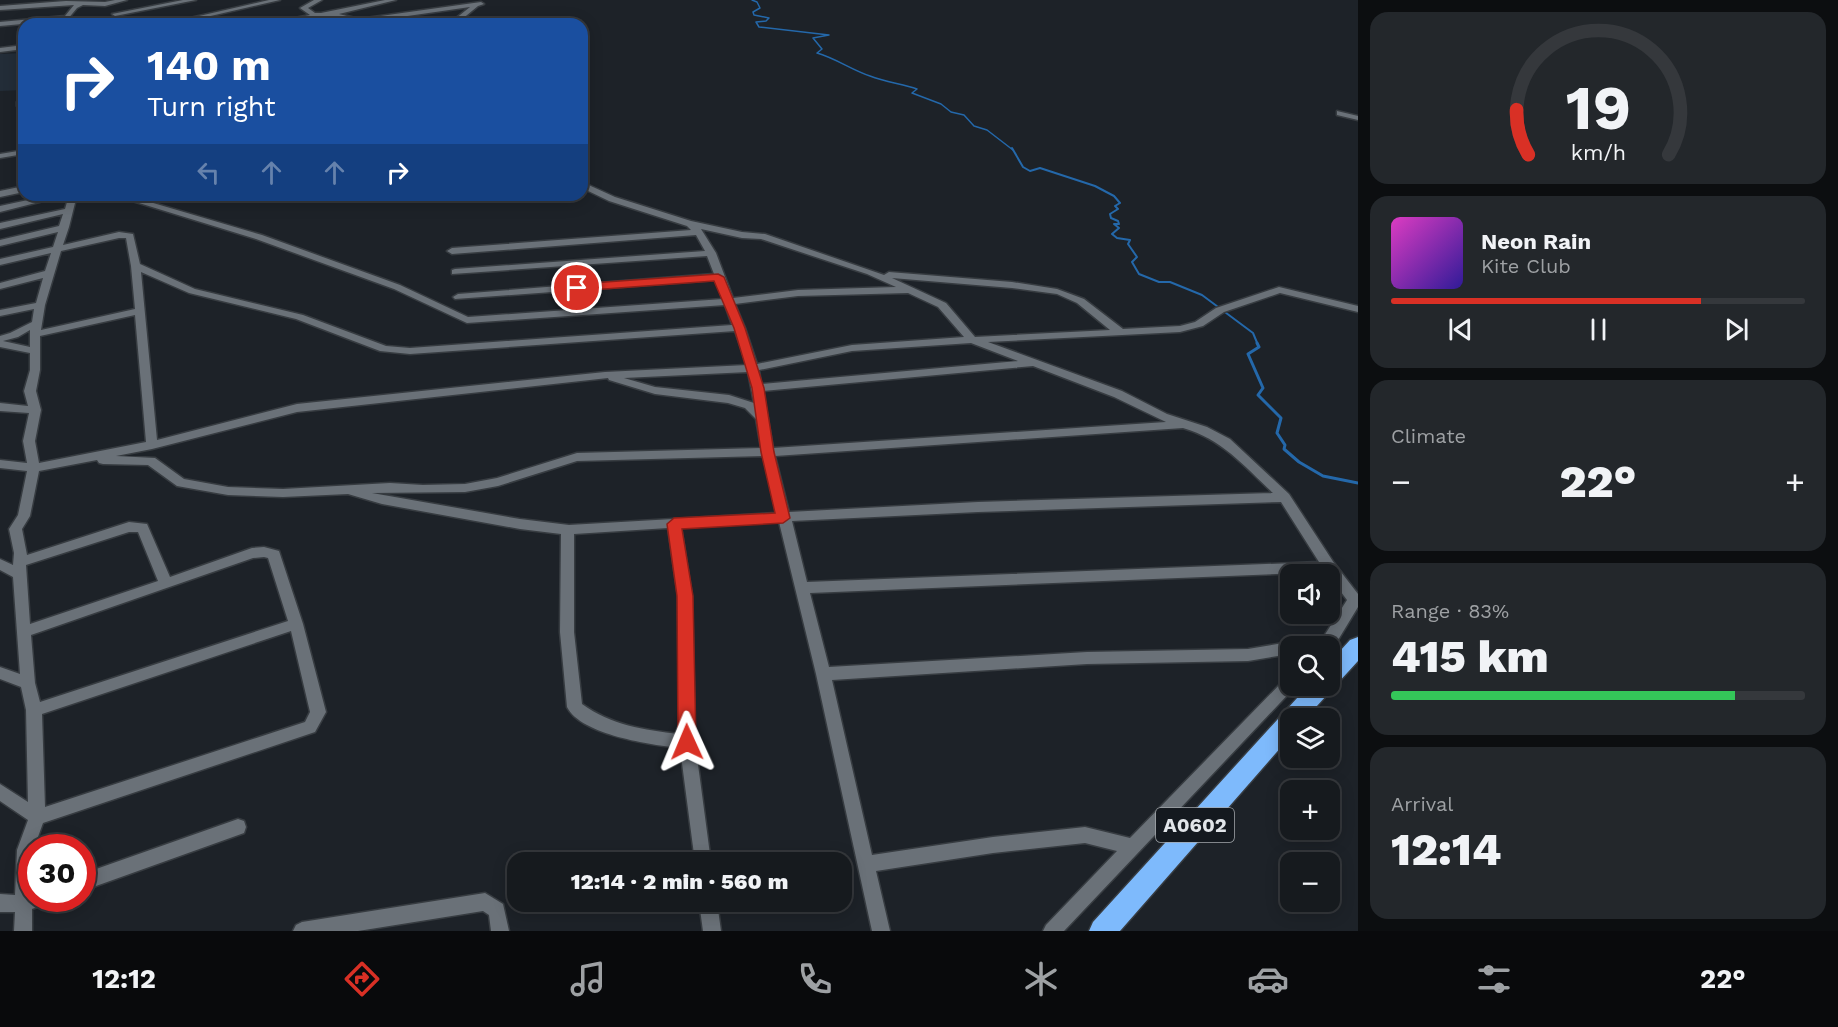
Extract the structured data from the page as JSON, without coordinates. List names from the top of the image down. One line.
{"streets":{"highway":["A0602"]},"page":{"turn":["140 m","Turn right"],"song":["Neon Rain","Kite Club"],"tile":["Climate",["Range · 83%","415 km"],["Arrival","12:14"]],"heat":["−","22°","+"],"map_buttons":["+","−"],"limit":"30","trip":"12:14 · 2 min · 560 m","tabs":["12:12","22°"],"gauge":["19","km/h"]}}
